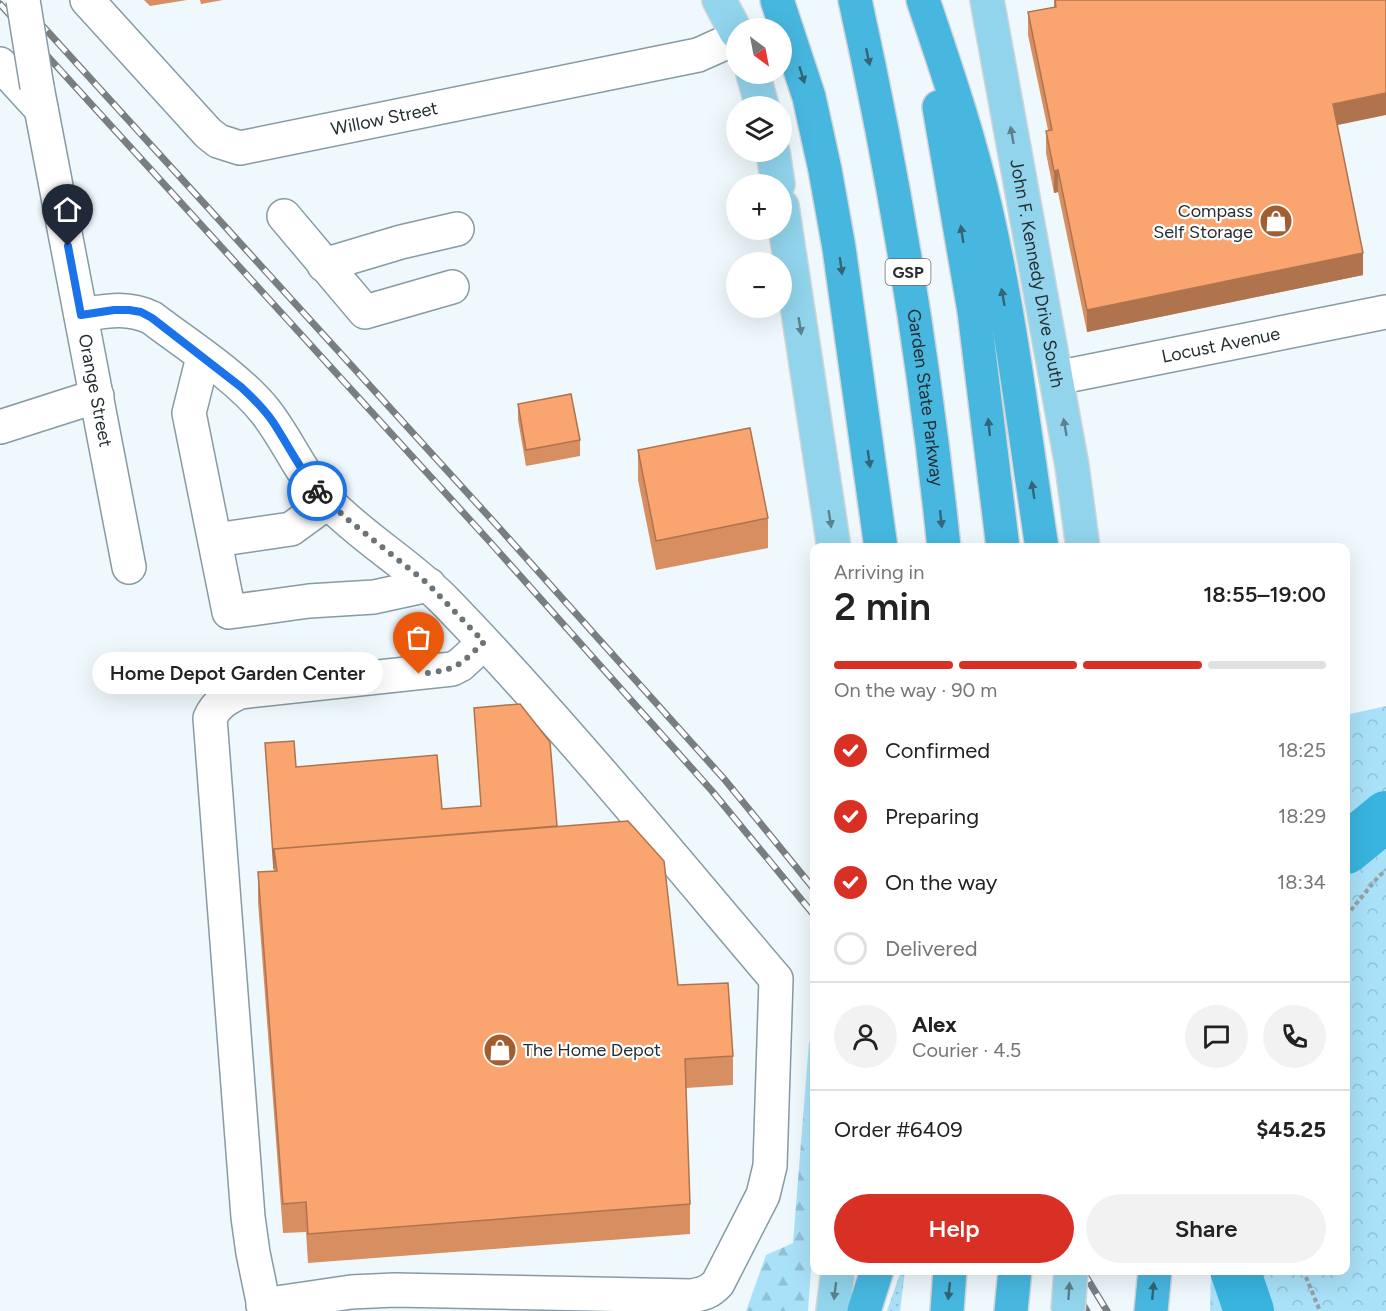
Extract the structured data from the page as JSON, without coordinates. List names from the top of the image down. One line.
{"streets":{"highway":["GSP","Garden State Parkway"],"main road":["John F. Kennedy Drive South"],"street":["Willow Street","Locust Avenue","Orange Street"]},"crossings":[["John F. Kennedy Drive South","Locust Avenue"]],"places":{"shop":["Compass Self Storage","The Home Depot"],"other":["Home Depot Garden Center"]},"north":"bottom right","page":{"map_buttons":["+","−"],"heading":["2 min","Arriving in","18:55–19:00"],"panel":["Alex","Courier · 4.5","Order #6409","$45.25"],"bar":"On the way · 90 m","bubble":"Home Depot Garden Center","list":[["Confirmed","18:25"],["Preparing","18:29"],["On the way","18:34"],"Delivered"],"buttons":["Help","Share"]}}
